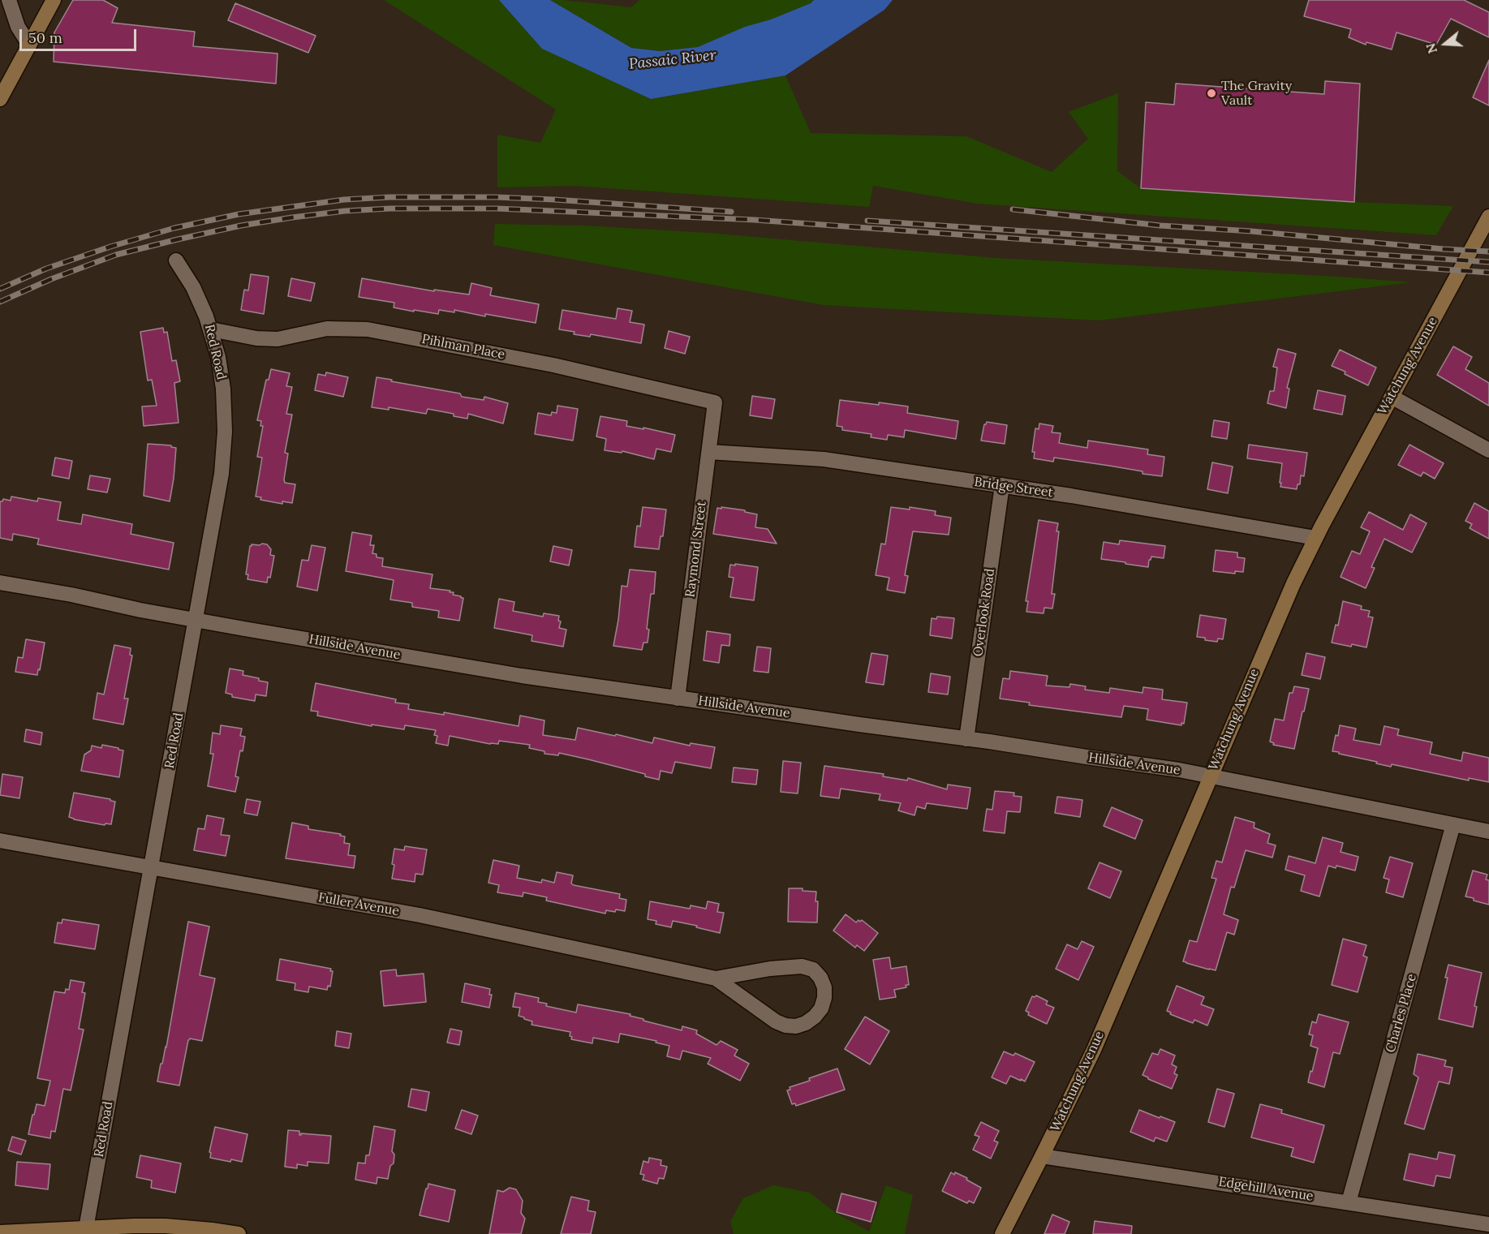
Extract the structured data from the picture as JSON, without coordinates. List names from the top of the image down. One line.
{"streets":{"main road":["Watchung Avenue"],"street":["Pihlman Place","Red Road","Bridge Street","Raymond Street","Overlook Road","Hillside Avenue","Fuller Avenue","Charles Place","Edgehill Avenue"]},"crossings":[["Pihlman Place","Red Road"],["Pihlman Place","Raymond Street"],["Red Road","Hillside Avenue"],["Red Road","Fuller Avenue"],["Watchung Avenue","Bridge Street"],["Watchung Avenue","Hillside Avenue"],["Watchung Avenue","Edgehill Avenue"],["Bridge Street","Raymond Street"],["Bridge Street","Overlook Road"],["Raymond Street","Hillside Avenue"],["Overlook Road","Hillside Avenue"],["Hillside Avenue","Charles Place"],["Charles Place","Edgehill Avenue"]],"water":["Passaic River"],"places":["The Gravity Vault"],"scale_bar":"50 m","north":"left"}
